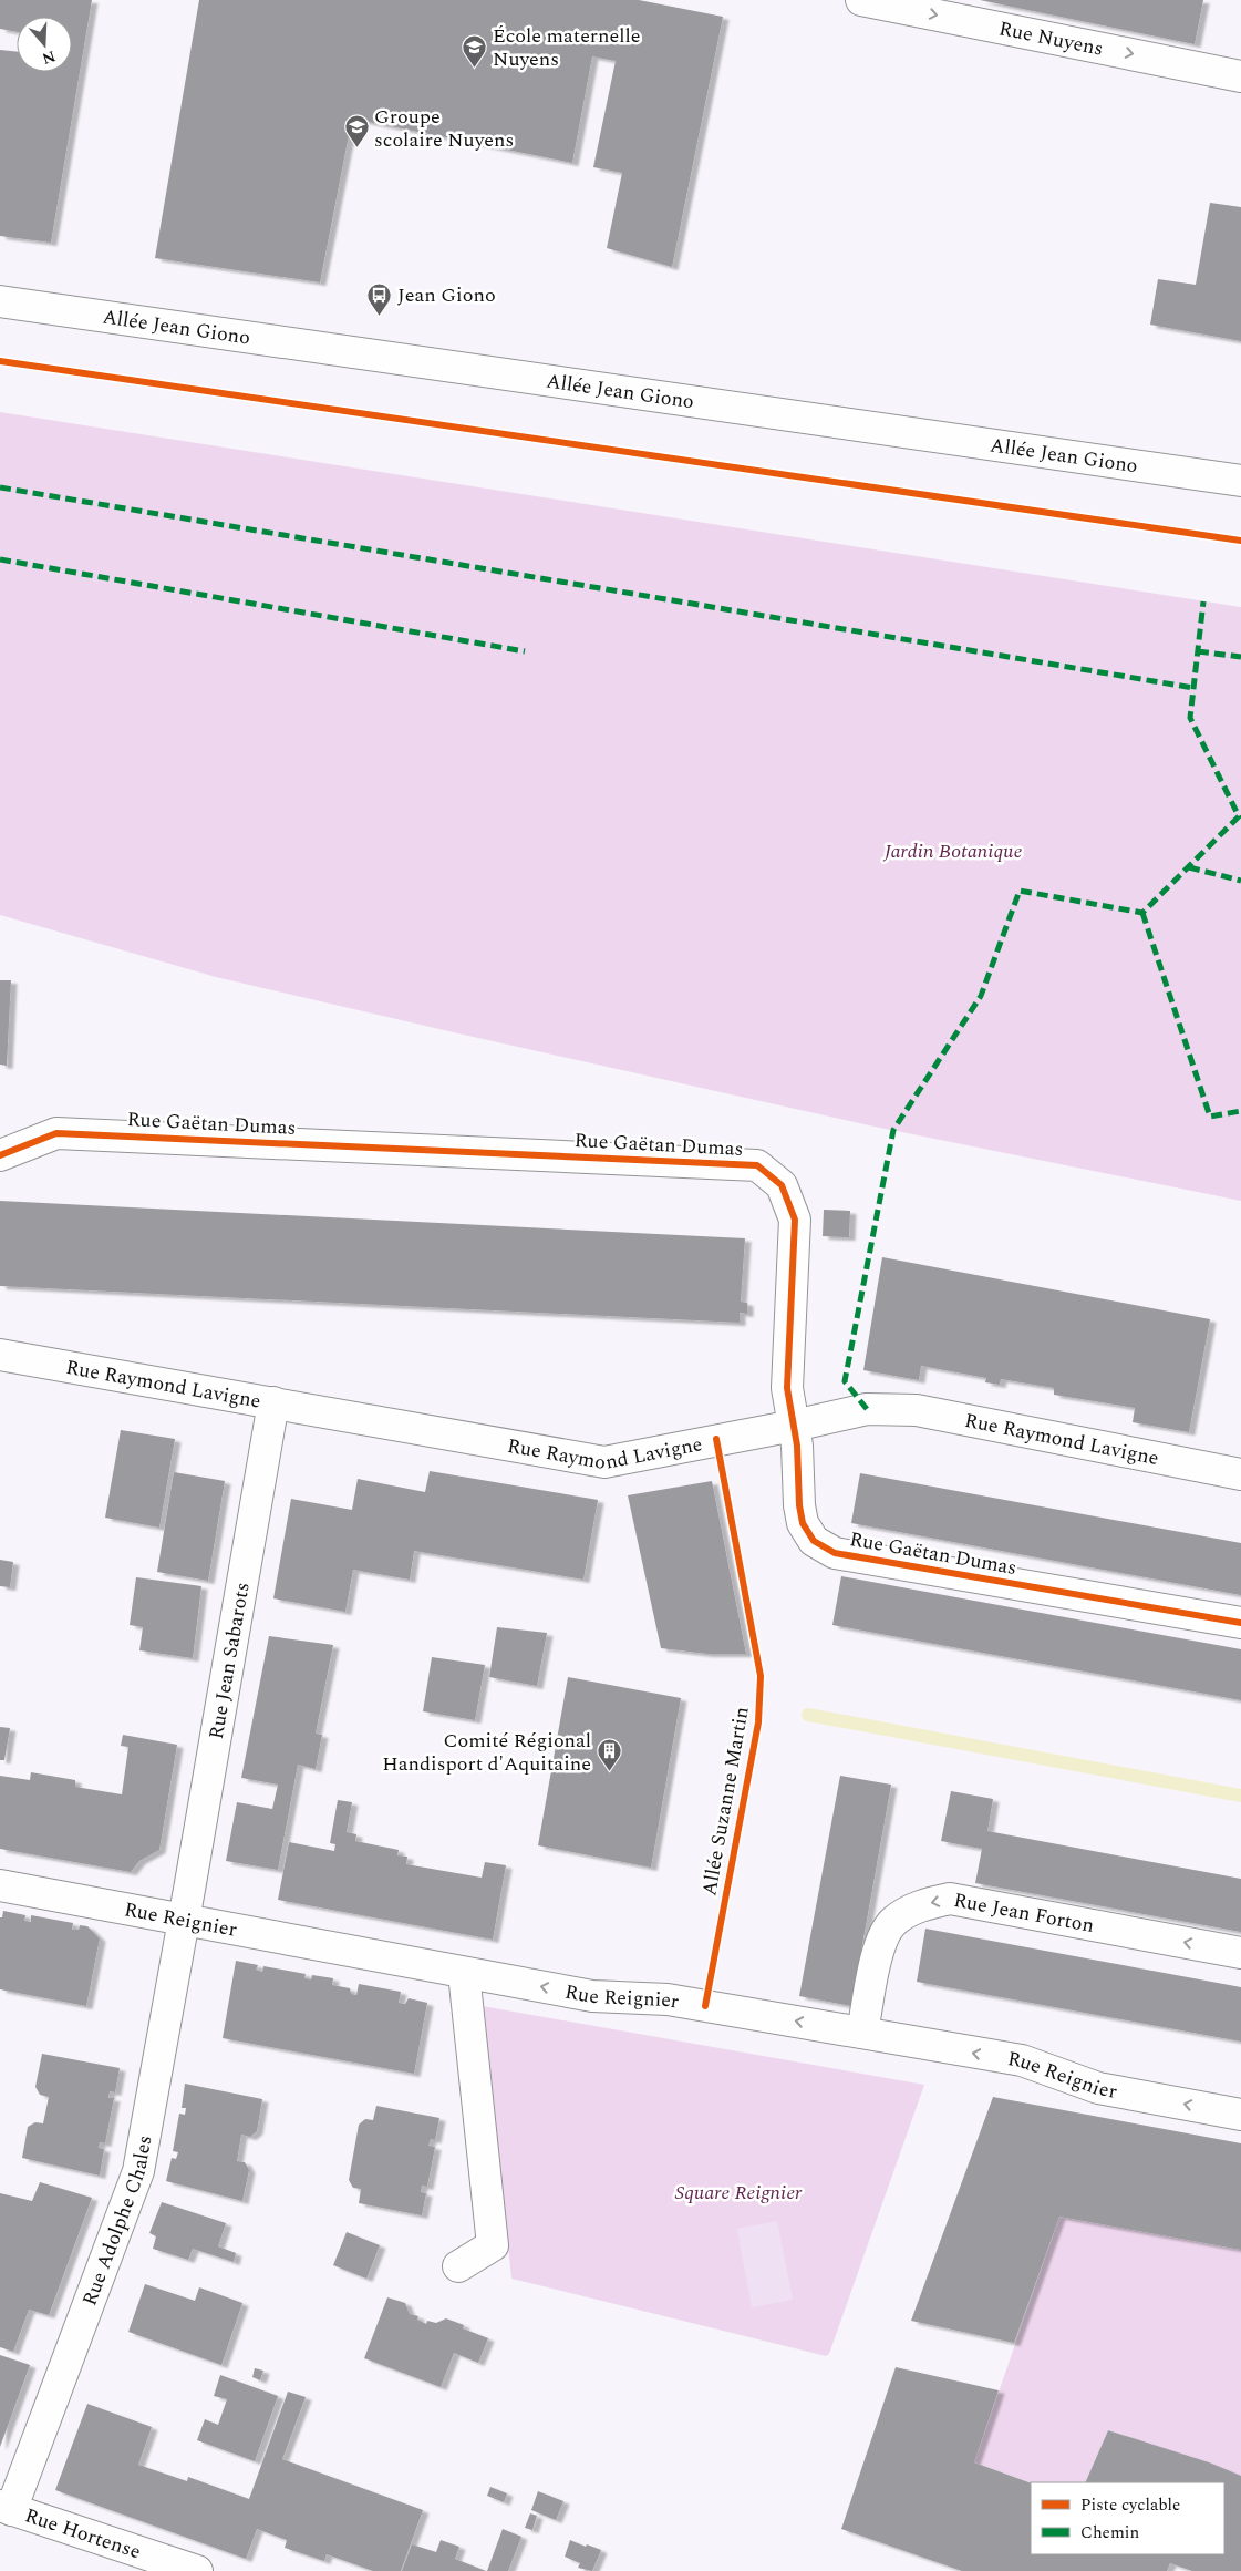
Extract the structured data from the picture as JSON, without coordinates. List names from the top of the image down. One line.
{"streets":{"street":["Rue Nuyens","Allée Jean Giono","Rue Gaëtan Dumas","Rue Raymond Lavigne","Rue Jean Sabarots","Rue Jean Forton","Rue Reignier","Rue Adolphe Chales","Rue Hortense"],"cycle path":["Allée Suzanne Martin"]},"crossings":[["Rue Gaëtan Dumas","Rue Raymond Lavigne"],["Rue Raymond Lavigne","Rue Jean Sabarots"],["Rue Jean Sabarots","Rue Reignier"],["Rue Jean Sabarots","Rue Adolphe Chales"],["Rue Jean Forton","Rue Reignier"],["Rue Reignier","Rue Adolphe Chales"],["Rue Adolphe Chales","Rue Hortense"]],"one_way":["Rue Nuyens","Rue Jean Forton","Rue Reignier"],"parks":["Jardin Botanique","Square Reignier"],"places":{"school or university":["École maternelle Nuyens","Groupe scolaire Nuyens"],"bus stop":["Jean Giono"],"building":["Comité Régional Handisport d'Aquitaine"]},"legend":["Piste cyclable","Chemin"],"north":"bottom"}
